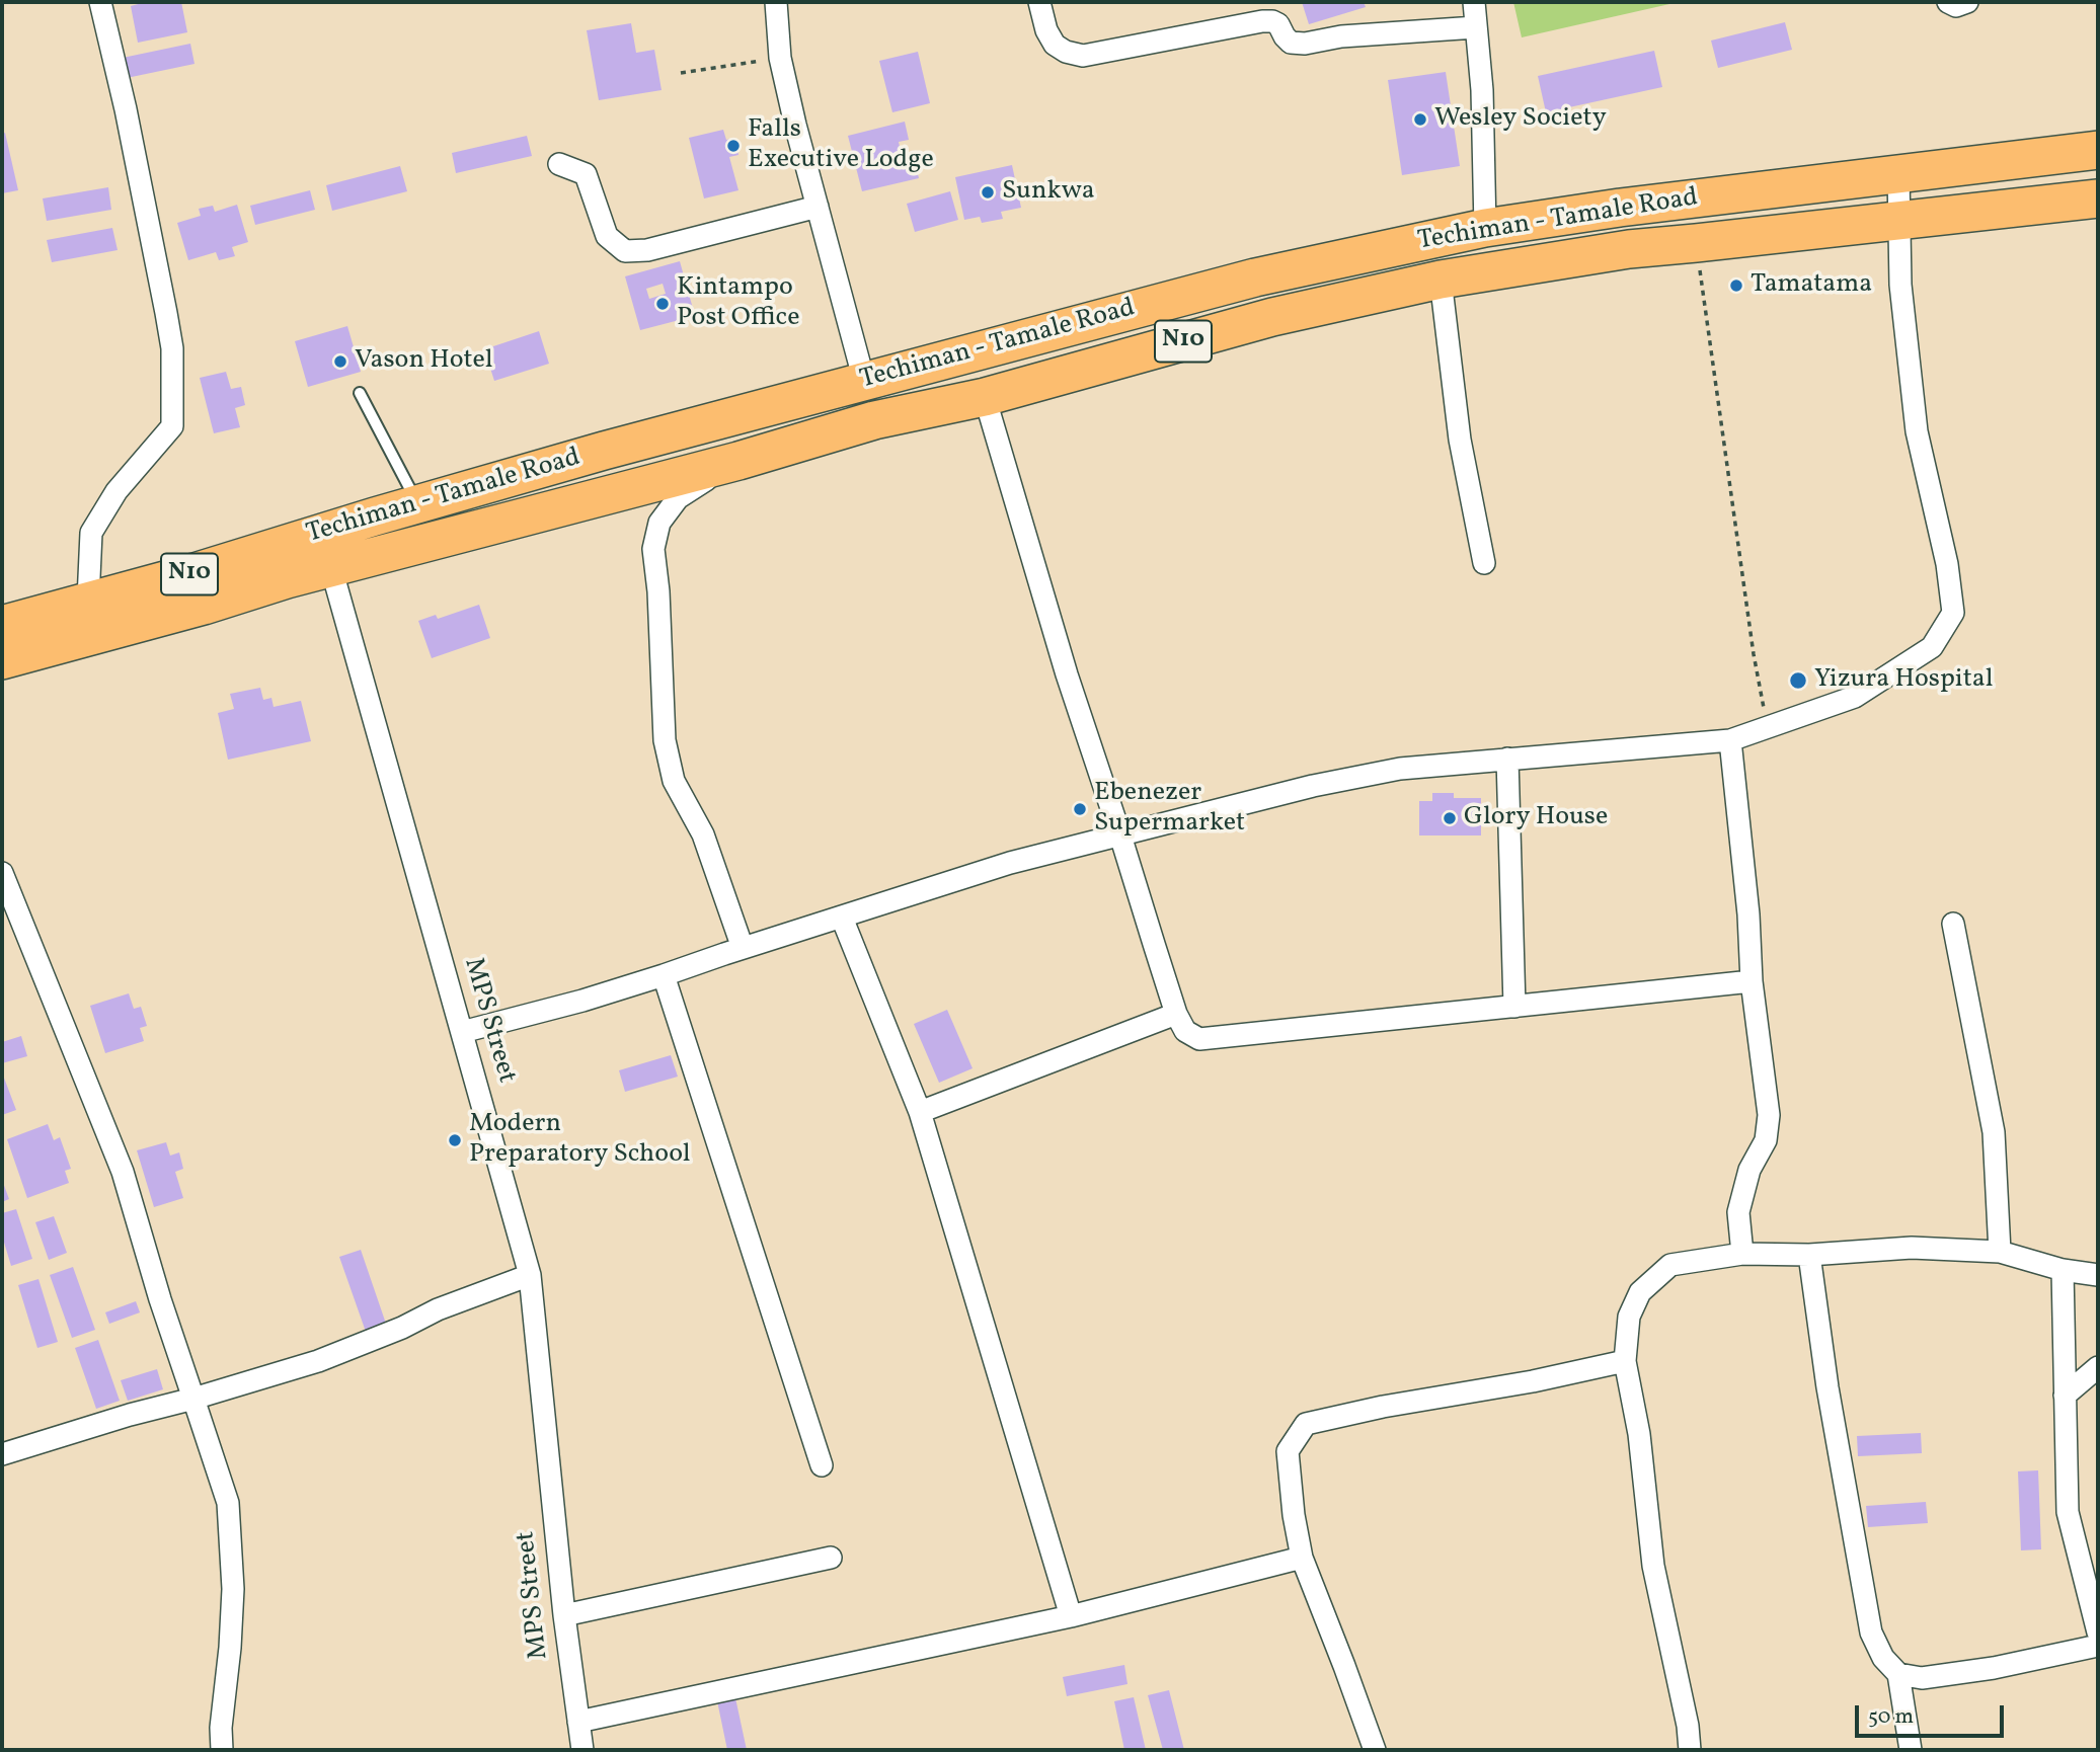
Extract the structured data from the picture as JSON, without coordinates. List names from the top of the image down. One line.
{"streets":{"highway":["Techiman - Tamale Road","N10"],"street":["MPS Street"]},"crossings":[["Techiman - Tamale Road","MPS Street"]],"places":["Wesley Society","Falls Executive Lodge","Sunkwa","Tamatama","Kintampo Post Office","Vason Hotel","Yizura Hospital","Ebenezer Supermarket","Glory House","Modern Preparatory School"],"scale_bar":"50 m"}
